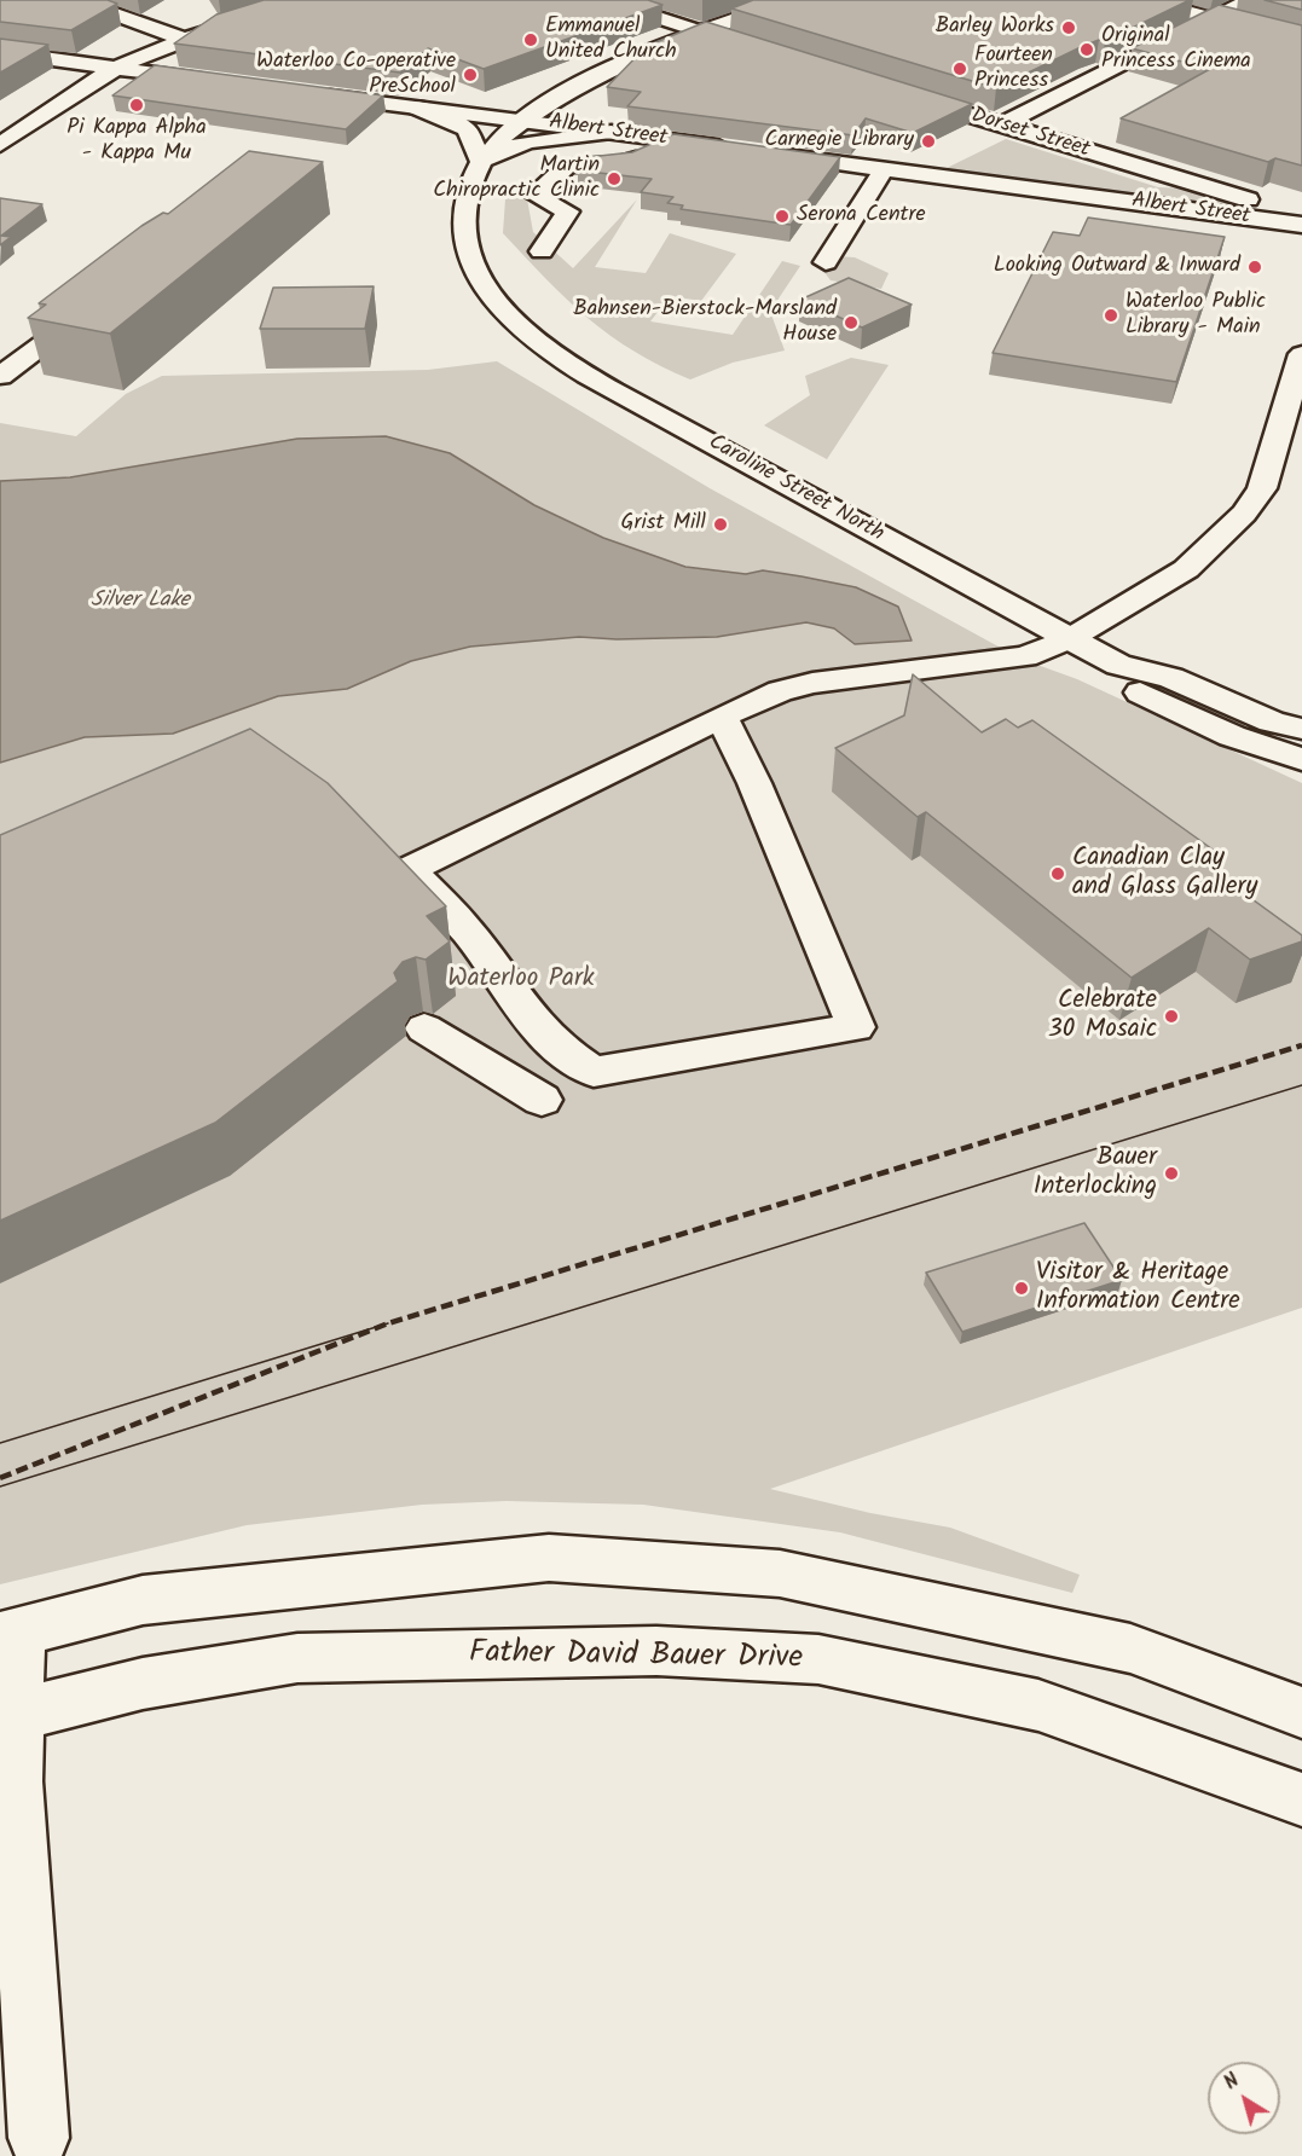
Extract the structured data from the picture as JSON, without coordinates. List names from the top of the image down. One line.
{"streets":{"street":["Albert Street","Dorset Street","Caroline Street North","Father David Bauer Drive"]},"crossings":[["Albert Street","Dorset Street"],["Albert Street","Caroline Street North"]],"water":["Silver Lake"],"parks":["Waterloo Park"],"places":["Barley Works","Emmanuel United Church","Original Princess Cinema","Fourteen Princess","Waterloo Co-operative PreSchool","Pi Kappa Alpha - Kappa Mu","Carnegie Library","Martin Chiropractic Clinic","Serona Centre","Looking Outward & Inward","Waterloo Public Library - Main","Bahnsen-Bierstock-Marsland House","Grist Mill","Canadian Clay and Glass Gallery","Celebrate 30 Mosaic","Bauer Interlocking","Visitor & Heritage Information Centre"],"north":"top left"}
